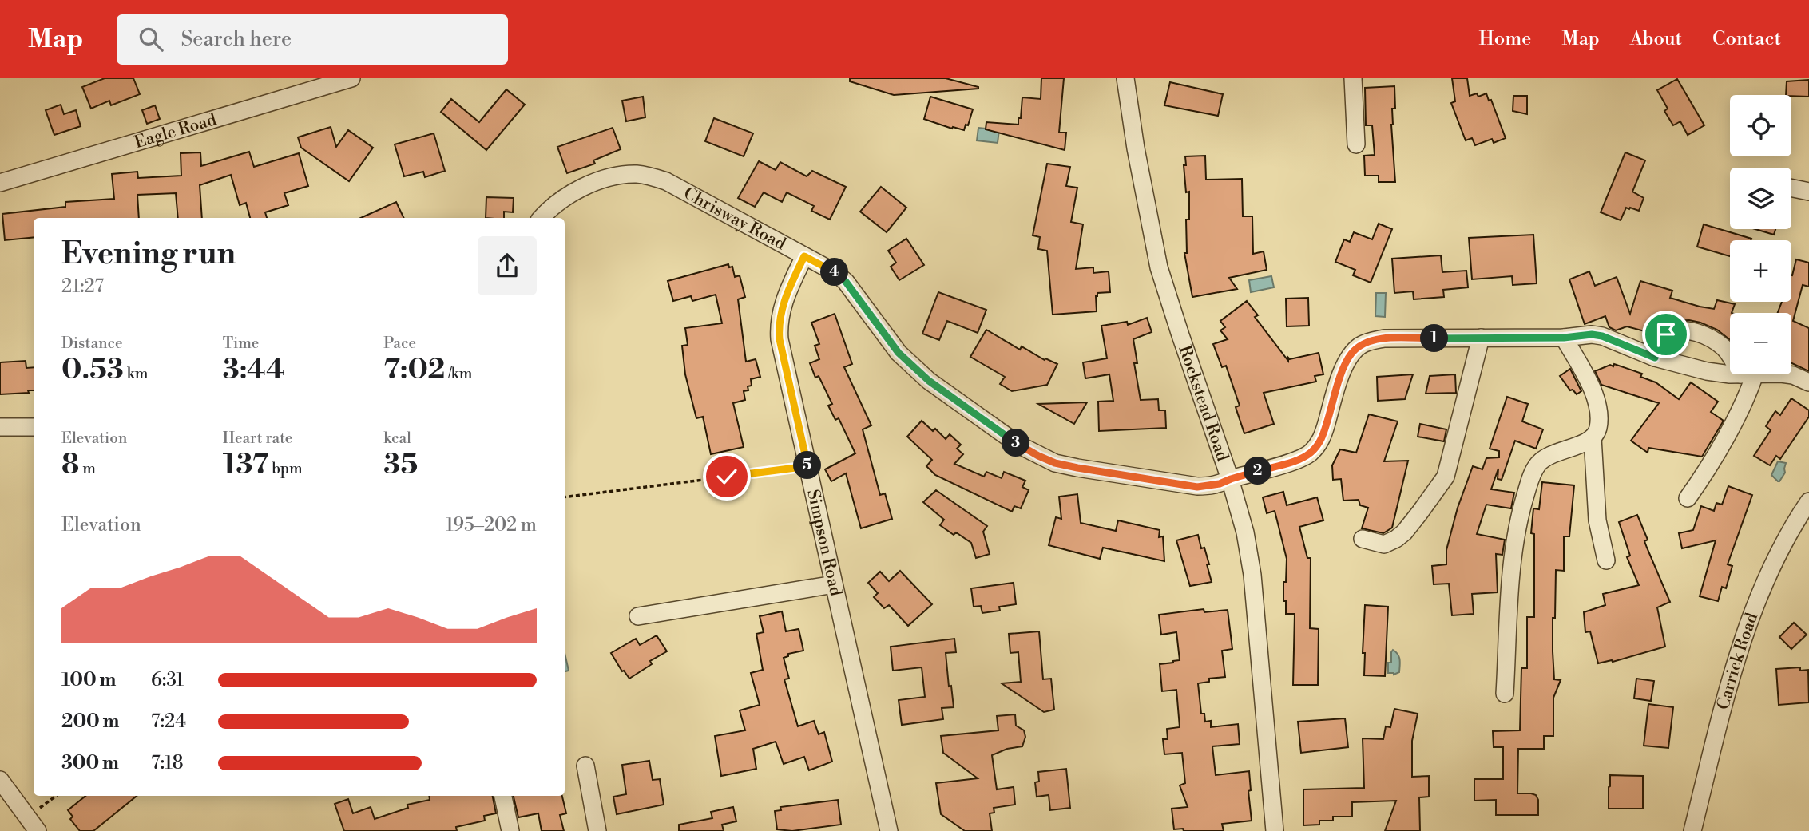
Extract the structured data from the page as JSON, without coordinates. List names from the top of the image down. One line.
{"streets":{"street":["Eagle Road","Chrisway Road","Rockstead Road","Simpson Road","Carrick Road"]},"crossings":[["Chrisway Road","Rockstead Road"],["Chrisway Road","Simpson Road"]],"page":{"header":"Map","search":"Search here","nav":["Home","Map","About","Contact"],"map_buttons":["+","−"],"heading":["Evening run","21:27"],"pins":["4","1","3","5","2"],"stats":[["Distance","0.53 km"],["Time","3:44"],["Pace","7:02 /km"],["Elevation","8 m"],["Heart rate","137 bpm"],["kcal","35"]],"chart":["Elevation","195–202 m"],"list":[{"name":"100 m","note":"6:31"},{"name":"200 m","note":"7:24"},{"name":"300 m","note":"7:18"}]}}
